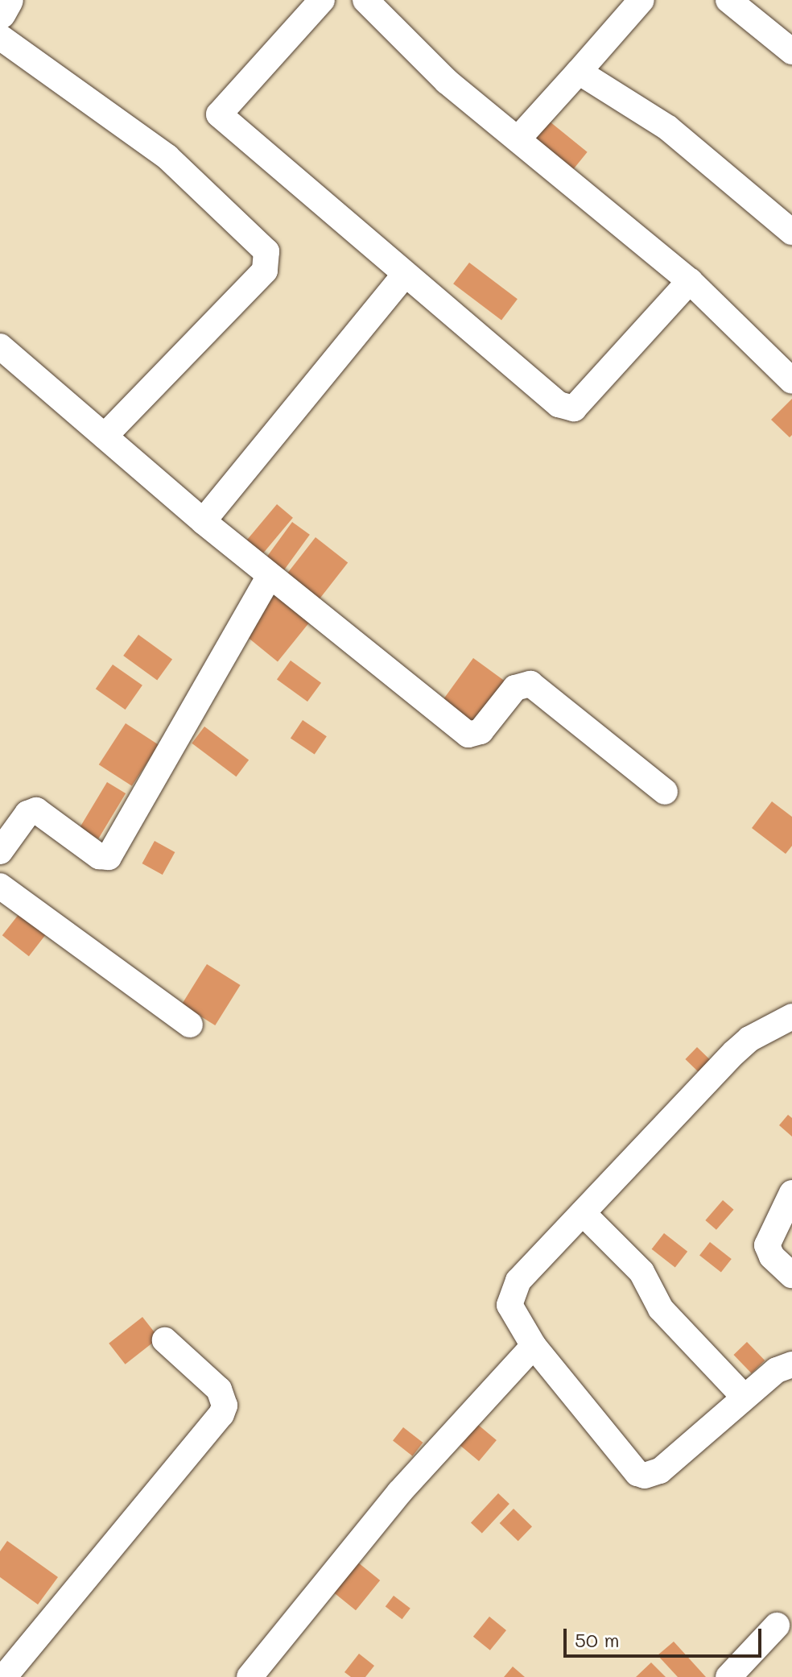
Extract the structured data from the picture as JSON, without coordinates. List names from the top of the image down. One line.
{"scale_bar":"50 m"}
